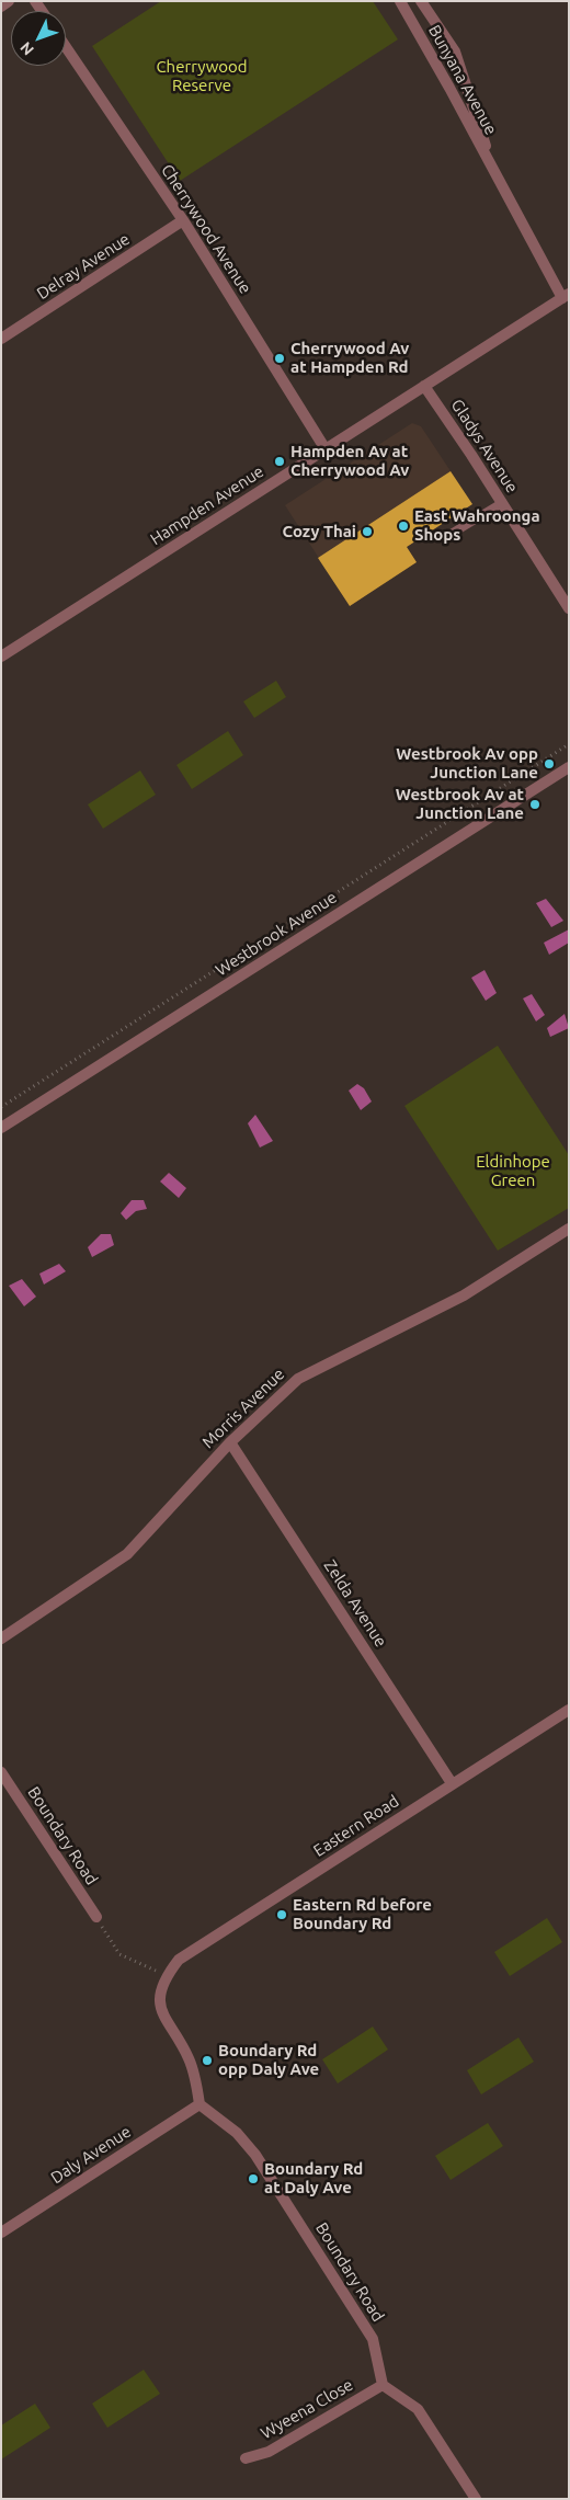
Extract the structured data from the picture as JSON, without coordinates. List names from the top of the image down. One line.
{"streets":{"street":["Bunyana Avenue","Cherrywood Avenue","Delray Avenue","Gladys Avenue","Hampden Avenue","Westbrook Avenue","Morris Avenue","Zelda Avenue","Eastern Road","Boundary Road","Daly Avenue","Wyeena Close"]},"crossings":[["Bunyana Avenue","Hampden Avenue"],["Cherrywood Avenue","Delray Avenue"],["Cherrywood Avenue","Hampden Avenue"],["Gladys Avenue","Hampden Avenue"],["Morris Avenue","Zelda Avenue"],["Zelda Avenue","Eastern Road"],["Boundary Road","Daly Avenue"],["Boundary Road","Wyeena Close"]],"parks":["Cherrywood Reserve","Eldinhope Green"],"places":["Cherrywood Av at Hampden Rd","Hampden Av at Cherrywood Av","East Wahroonga Shops","Cozy Thai","Westbrook Av opp Junction Lane","Westbrook Av at Junction Lane","Eastern Rd before Boundary Rd","Boundary Rd opp Daly Ave","Boundary Rd at Daly Ave"],"north":"bottom left"}
